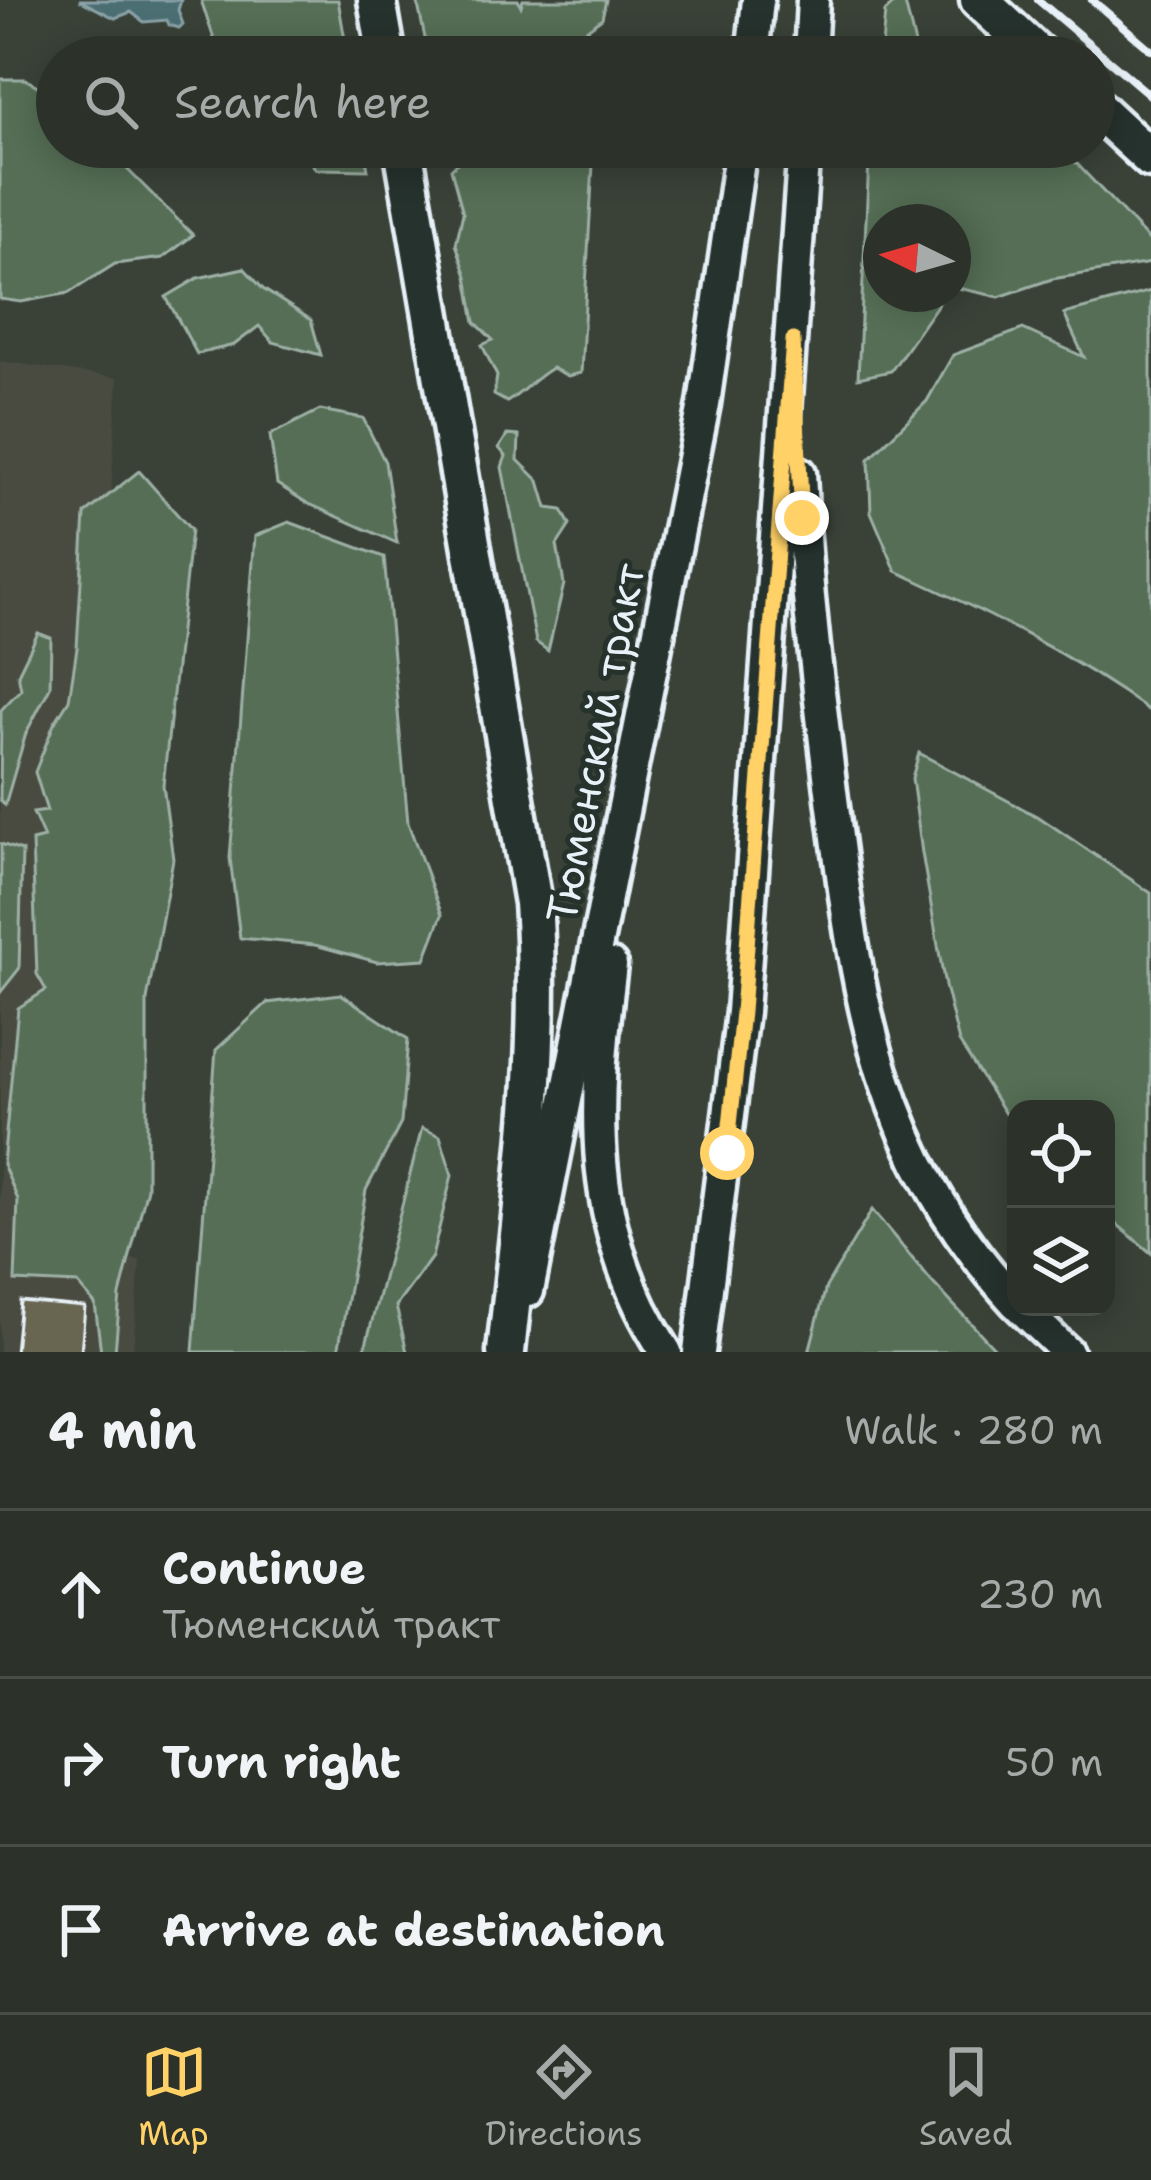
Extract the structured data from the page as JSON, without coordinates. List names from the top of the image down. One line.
{"streets":{"main road":["Тюменский тракт"]},"north":"left","page":{"search":"Search here","heading":["4 min","Walk · 280 m"],"list":[["Continue","Тюменский тракт","230 m"],["Turn right","50 m"],"Arrive at destination"],"nav":["Map","Directions","Saved"]}}
